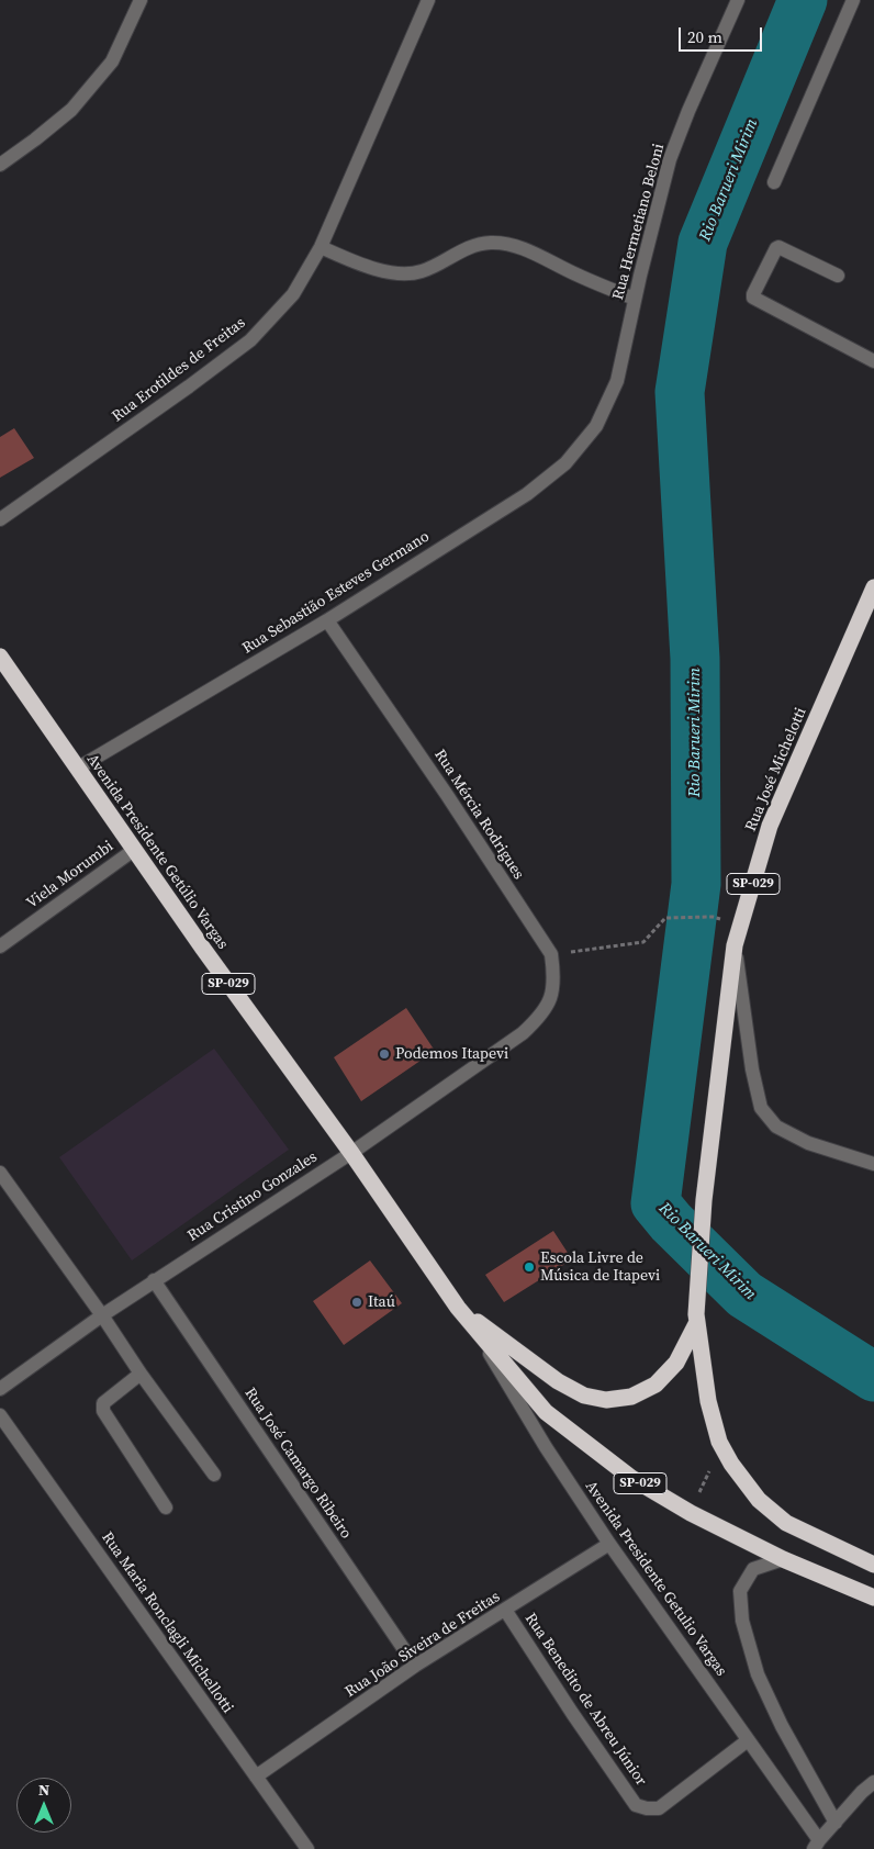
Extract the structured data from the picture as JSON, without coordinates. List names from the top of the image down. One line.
{"streets":{"highway":["Rua José Michelotti","Avenida Presidente Getúlio Vargas","SP-029"],"street":["Rua Hermetiano Beloni","Rua Erotildes de Freitas","Rua Sebastião Esteves Germano","Rua Mércia Rodrigues","Viela Morumbi","Rua Cristino Gonzales","Rua José Camargo Ribeiro","Avenida Presidente Getulio Vargas","Rua Maria Ronclagli Michellotti","Rua João Siveira de Freitas","Rua Benedito de Abreu Júnior"]},"crossings":[["Rua Hermetiano Beloni","Rua Sebastião Esteves Germano"],["Rua Sebastião Esteves Germano","Rua Mércia Rodrigues"],["Rua Sebastião Esteves Germano","Avenida Presidente Getúlio Vargas"],["Rua José Michelotti","SP-029"],["Rua Mércia Rodrigues","Rua Cristino Gonzales"],["Avenida Presidente Getúlio Vargas","Viela Morumbi"],["Avenida Presidente Getúlio Vargas","SP-029"],["Avenida Presidente Getúlio Vargas","Rua Cristino Gonzales"],["SP-029","Avenida Presidente Getulio Vargas"],["Rua Cristino Gonzales","Rua José Camargo Ribeiro"],["Rua José Camargo Ribeiro","Rua João Siveira de Freitas"],["Avenida Presidente Getulio Vargas","Rua João Siveira de Freitas"],["Avenida Presidente Getulio Vargas","Rua Benedito de Abreu Júnior"],["Rua Maria Ronclagli Michellotti","Rua João Siveira de Freitas"],["Rua João Siveira de Freitas","Rua Benedito de Abreu Júnior"]],"water":["Rio Barueri Mirim"],"places":["Podemos Itapevi","Escola Livre de Música de Itapevi","Itaú"],"scale_bar":"20 m","north":"top"}
